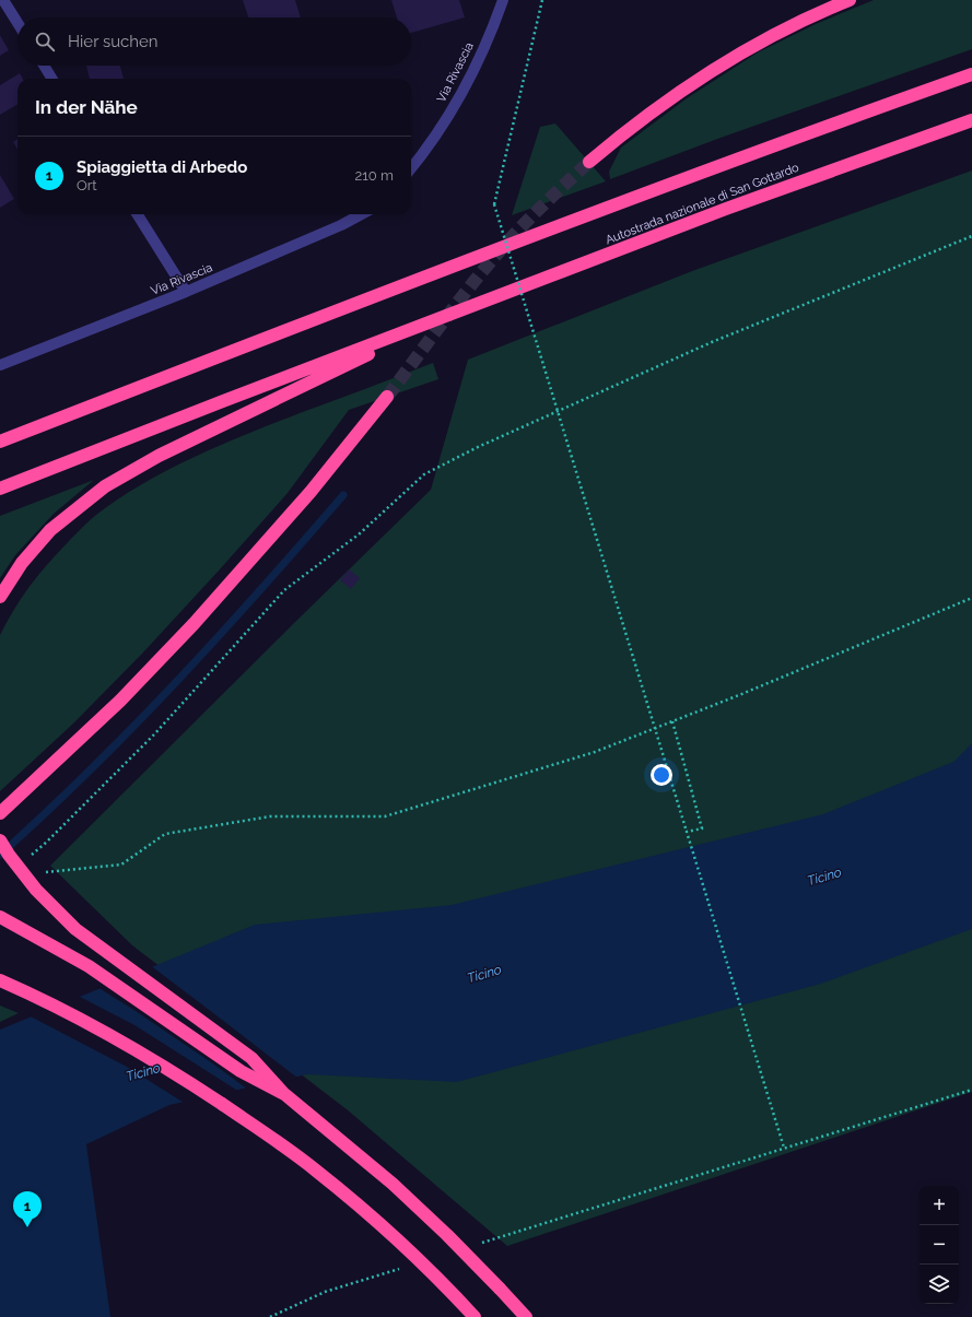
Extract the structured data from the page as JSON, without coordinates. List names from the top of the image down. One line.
{"streets":{"highway":["Autostrada nazionale di San Gottardo"],"street":["Via Rivascia"]},"water":["Ticino"],"page":{"search":"Hier suchen","heading":"In der Nähe","list":[{"mark":"1","name":"Spiaggietta di Arbedo","note":"Ort","value":"210 m"}],"map_buttons":["+","−"],"pins":"1"}}
